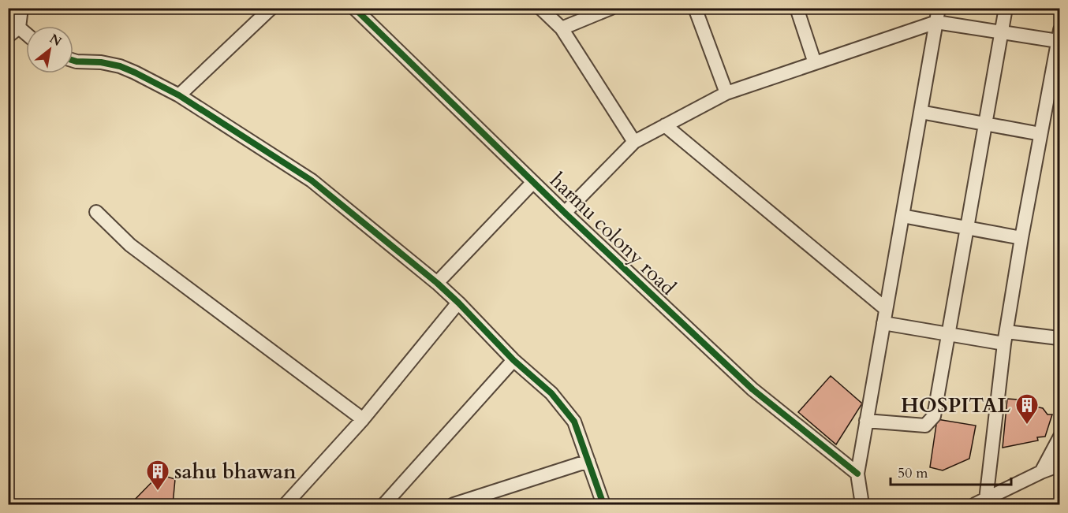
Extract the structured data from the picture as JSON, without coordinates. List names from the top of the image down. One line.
{"streets":{"street":["harmu colony road"]},"places":{"building":["HOSPITAL","sahu bhawan"]},"scale_bar":"50 m","north":"top right"}
